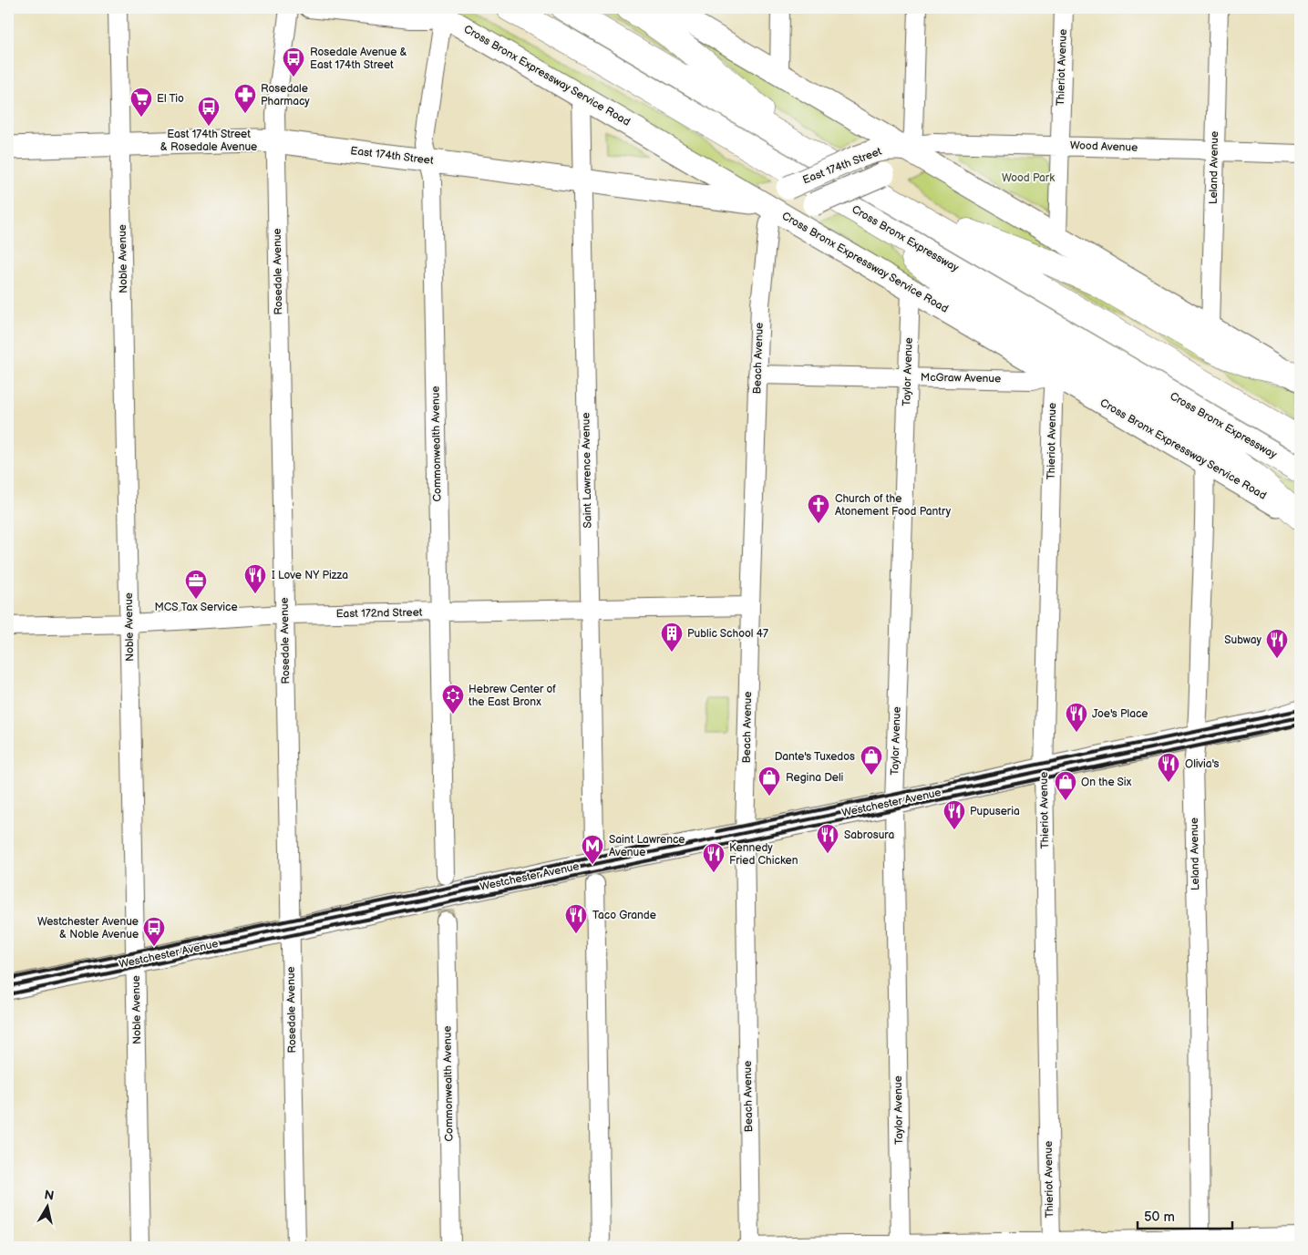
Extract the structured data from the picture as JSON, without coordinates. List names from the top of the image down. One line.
{"streets":{"highway":["Cross Bronx Expressway"],"main road":["Cross Bronx Expressway Service Road","East 174th Street","Westchester Avenue"],"street":["Thieriot Avenue","Wood Avenue","Leland Avenue","Noble Avenue","Rosedale Avenue","Beach Avenue","Taylor Avenue","McGraw Avenue","Commonwealth Avenue","Saint Lawrence Avenue","East 172nd Street"]},"crossings":[["Thieriot Avenue","Cross Bronx Expressway Service Road"],["Thieriot Avenue","Wood Avenue"],["Thieriot Avenue","McGraw Avenue"],["Thieriot Avenue","Westchester Avenue"],["Cross Bronx Expressway Service Road","East 174th Street"],["Cross Bronx Expressway Service Road","Leland Avenue"],["Cross Bronx Expressway Service Road","Beach Avenue"],["Cross Bronx Expressway Service Road","Taylor Avenue"],["Cross Bronx Expressway Service Road","McGraw Avenue"],["Cross Bronx Expressway Service Road","Commonwealth Avenue"],["Cross Bronx Expressway Service Road","Saint Lawrence Avenue"],["Wood Avenue","East 174th Street"],["Wood Avenue","Leland Avenue"],["East 174th Street","Noble Avenue"],["East 174th Street","Rosedale Avenue"],["East 174th Street","Beach Avenue"],["East 174th Street","Commonwealth Avenue"],["East 174th Street","Saint Lawrence Avenue"],["Leland Avenue","Westchester Avenue"],["Noble Avenue","East 172nd Street"],["Noble Avenue","Westchester Avenue"],["Rosedale Avenue","East 172nd Street"],["Rosedale Avenue","Westchester Avenue"],["Beach Avenue","McGraw Avenue"],["Beach Avenue","East 172nd Street"],["Beach Avenue","Westchester Avenue"],["Taylor Avenue","McGraw Avenue"],["Taylor Avenue","Westchester Avenue"],["Commonwealth Avenue","East 172nd Street"],["Saint Lawrence Avenue","East 172nd Street"]],"parks":["Wood Park"],"places":{"bus stop":["Rosedale Avenue & East 174th Street","East 174th Street & Rosedale Avenue","Westchester Avenue & Noble Avenue"],"pharmacy":["Rosedale Pharmacy"],"supermarket":["El Tio"],"church":["Church of the Atonement Food Pantry"],"restaurant":["I Love NY Pizza","Subway","Joe's Place","Olivia's","Pupuseria","Sabrosura","Kennedy Fried Chicken","Taco Grande"],"office":["MCS Tax Service"],"building":["Public School 47"],"synagogue":["Hebrew Center of the East Bronx"],"shop":["Dante's Tuxedos","Regina Deli","On the Six"],"metro station":["Saint Lawrence Avenue"]},"scale_bar":"50 m","north":"top"}
